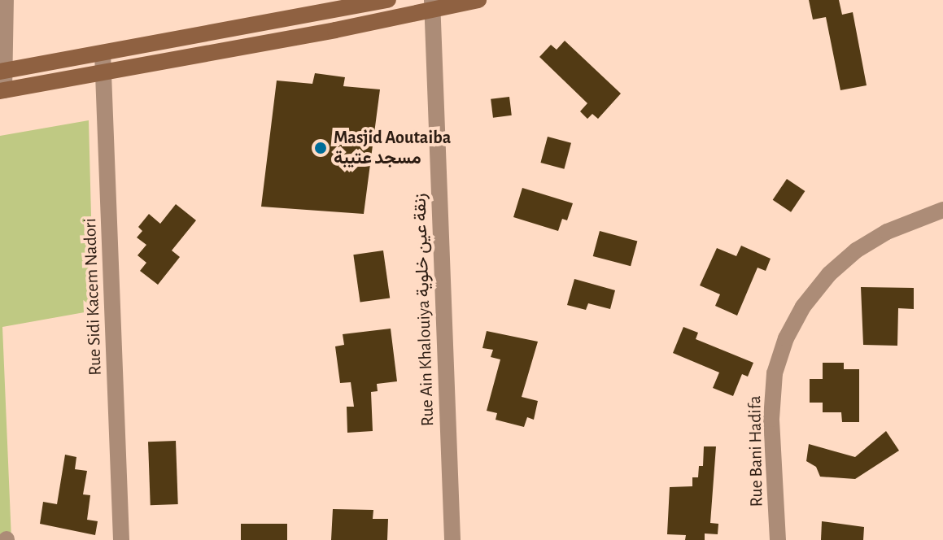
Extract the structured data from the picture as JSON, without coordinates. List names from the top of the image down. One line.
{"streets":{"street":["Rue Sidi Kacem Nadori","Rue Ain Khalouiya زنقة عين خلوية","Rue Bani Hadifa"]},"places":["Masjid Aoutaiba مسجد عتيبة"]}
